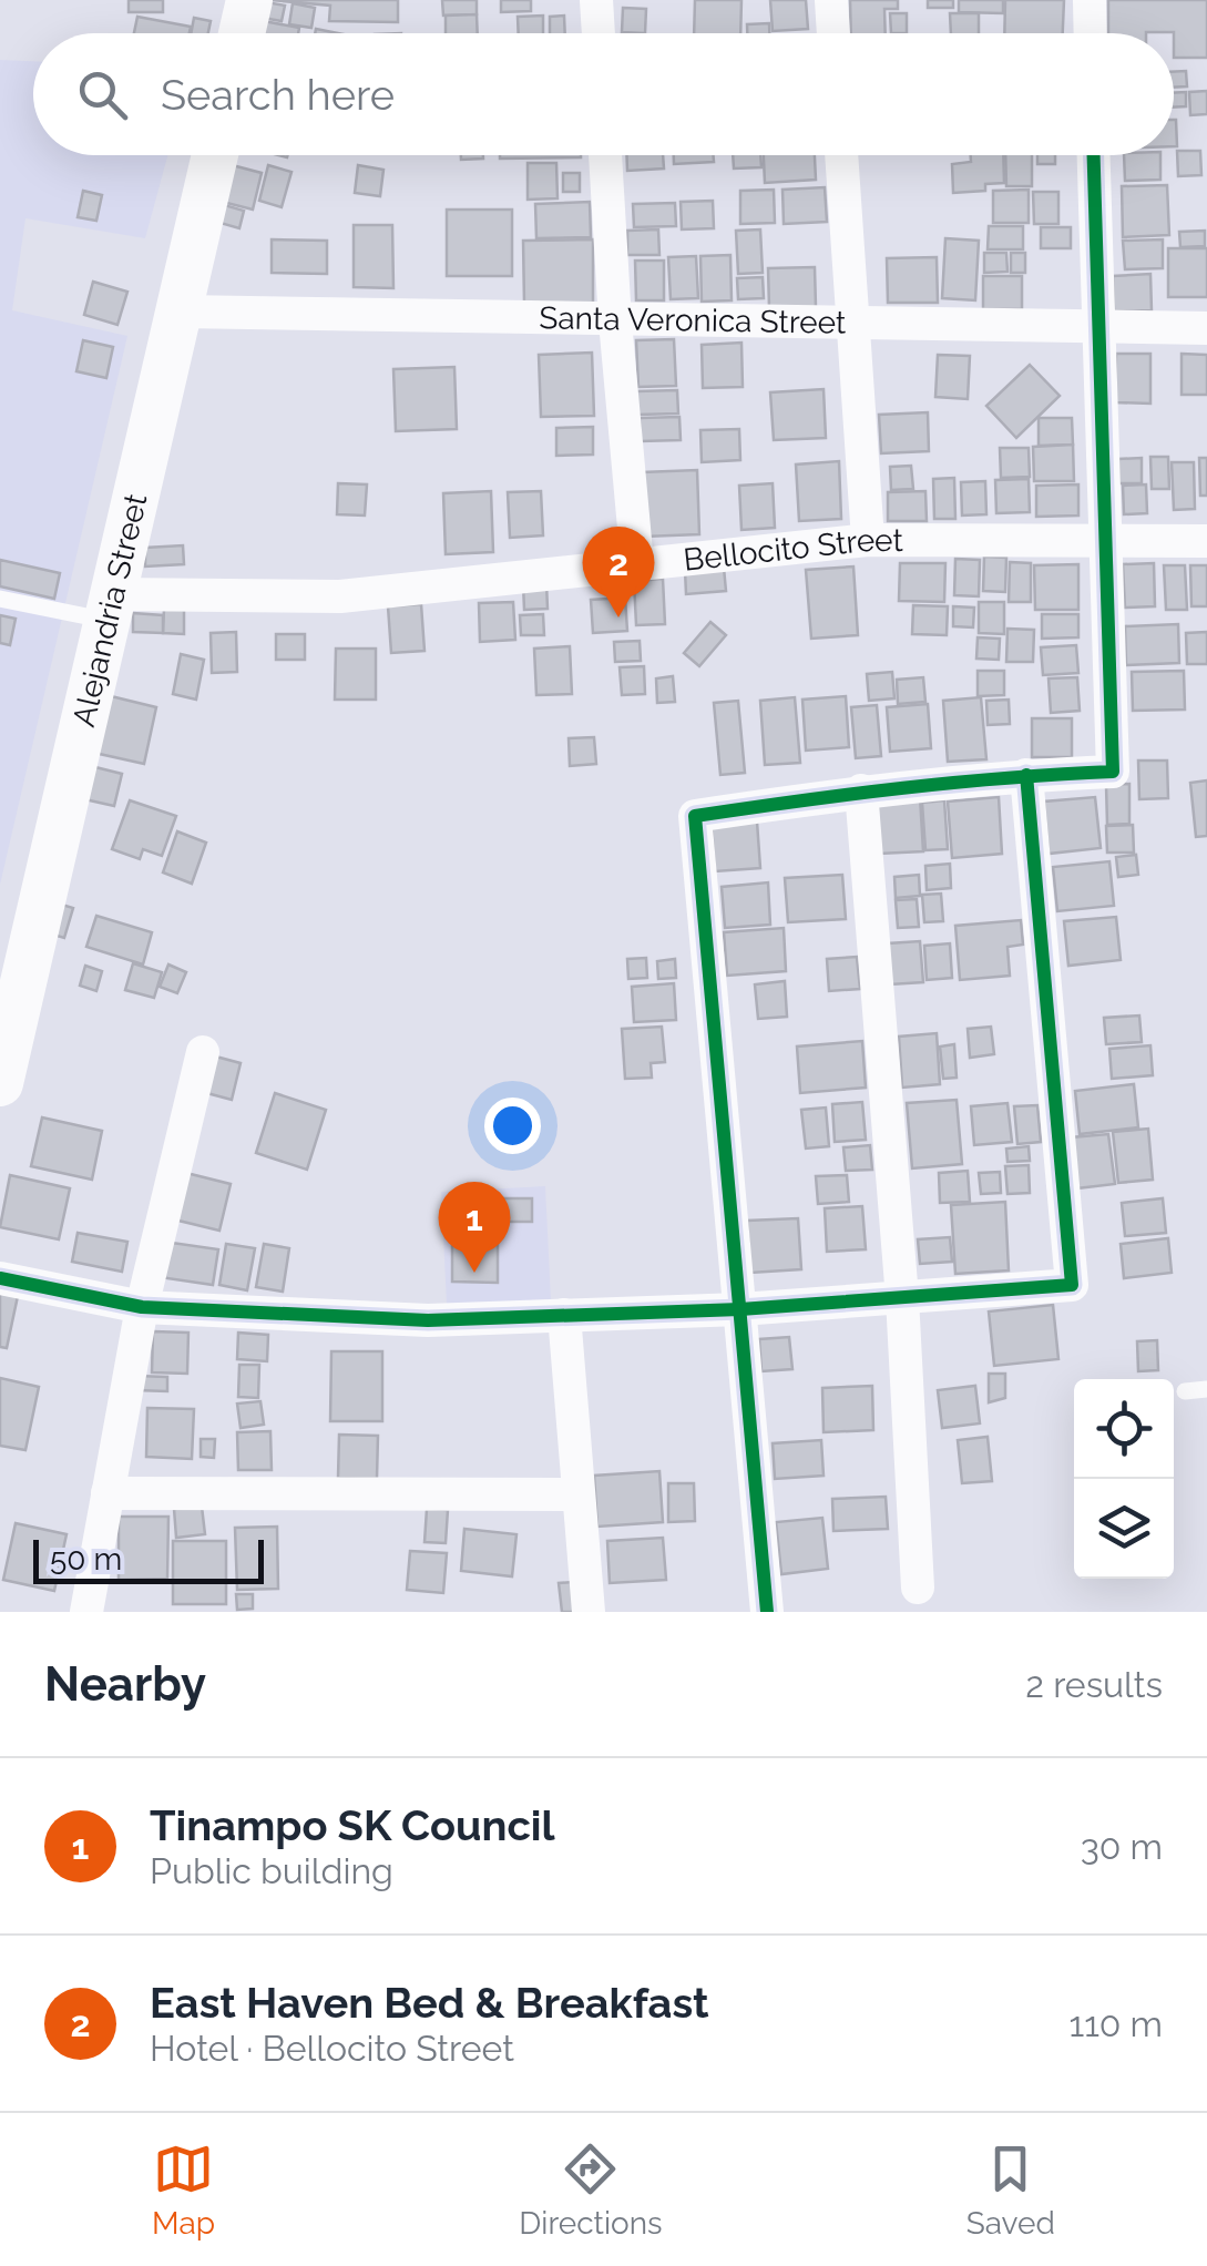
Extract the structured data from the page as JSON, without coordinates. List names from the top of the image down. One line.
{"streets":{"main road":["Alejandria Street"],"street":["Santa Veronica Street","Bellocito Street"]},"crossings":[["Santa Veronica Street","Alejandria Street"],["Bellocito Street","Alejandria Street"]],"scale_bar":"50 m","page":{"search":"Search here","pins":["2","1"],"scale":"50 m","heading":["Nearby","2 results"],"list":[{"mark":"1","name":"Tinampo SK Council","note":"Public building","value":"30 m"},{"mark":"2","name":"East Haven Bed & Breakfast","note":"Hotel · Bellocito Street","value":"110 m"}],"nav":["Map","Directions","Saved"]}}
